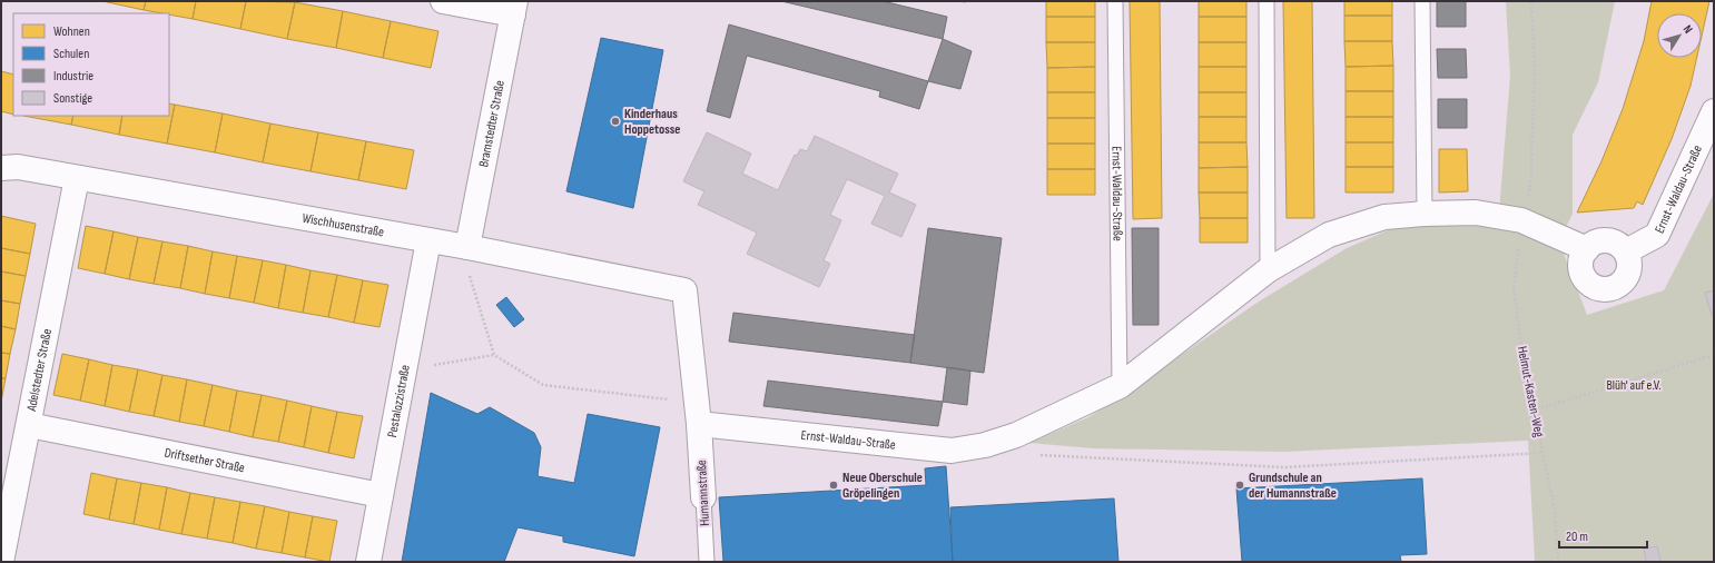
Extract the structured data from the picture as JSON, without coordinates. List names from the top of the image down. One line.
{"streets":{"street":["Bramstedter Straße","Ernst-Waldau-Straße","Wischhusenstraße","Adelstedter Straße","Pestalozzistraße","Driftsether Straße","Humannstraße"],"path":["Helmut-Kasten-Weg"]},"crossings":[["Bramstedter Straße","Wischhusenstraße"],["Ernst-Waldau-Straße","Wischhusenstraße"],["Ernst-Waldau-Straße","Helmut-Kasten-Weg"],["Ernst-Waldau-Straße","Humannstraße"],["Wischhusenstraße","Adelstedter Straße"],["Wischhusenstraße","Pestalozzistraße"],["Wischhusenstraße","Humannstraße"],["Adelstedter Straße","Driftsether Straße"],["Pestalozzistraße","Driftsether Straße"]],"parks":["Blüh' auf e.V."],"places":["Kinderhaus Hoppetosse","Neue Oberschule Gröpelingen","Grundschule an der Humannstraße"],"legend":["Wohnen","Schulen","Industrie","Sonstige"],"scale_bar":"20 m","north":"top right"}
